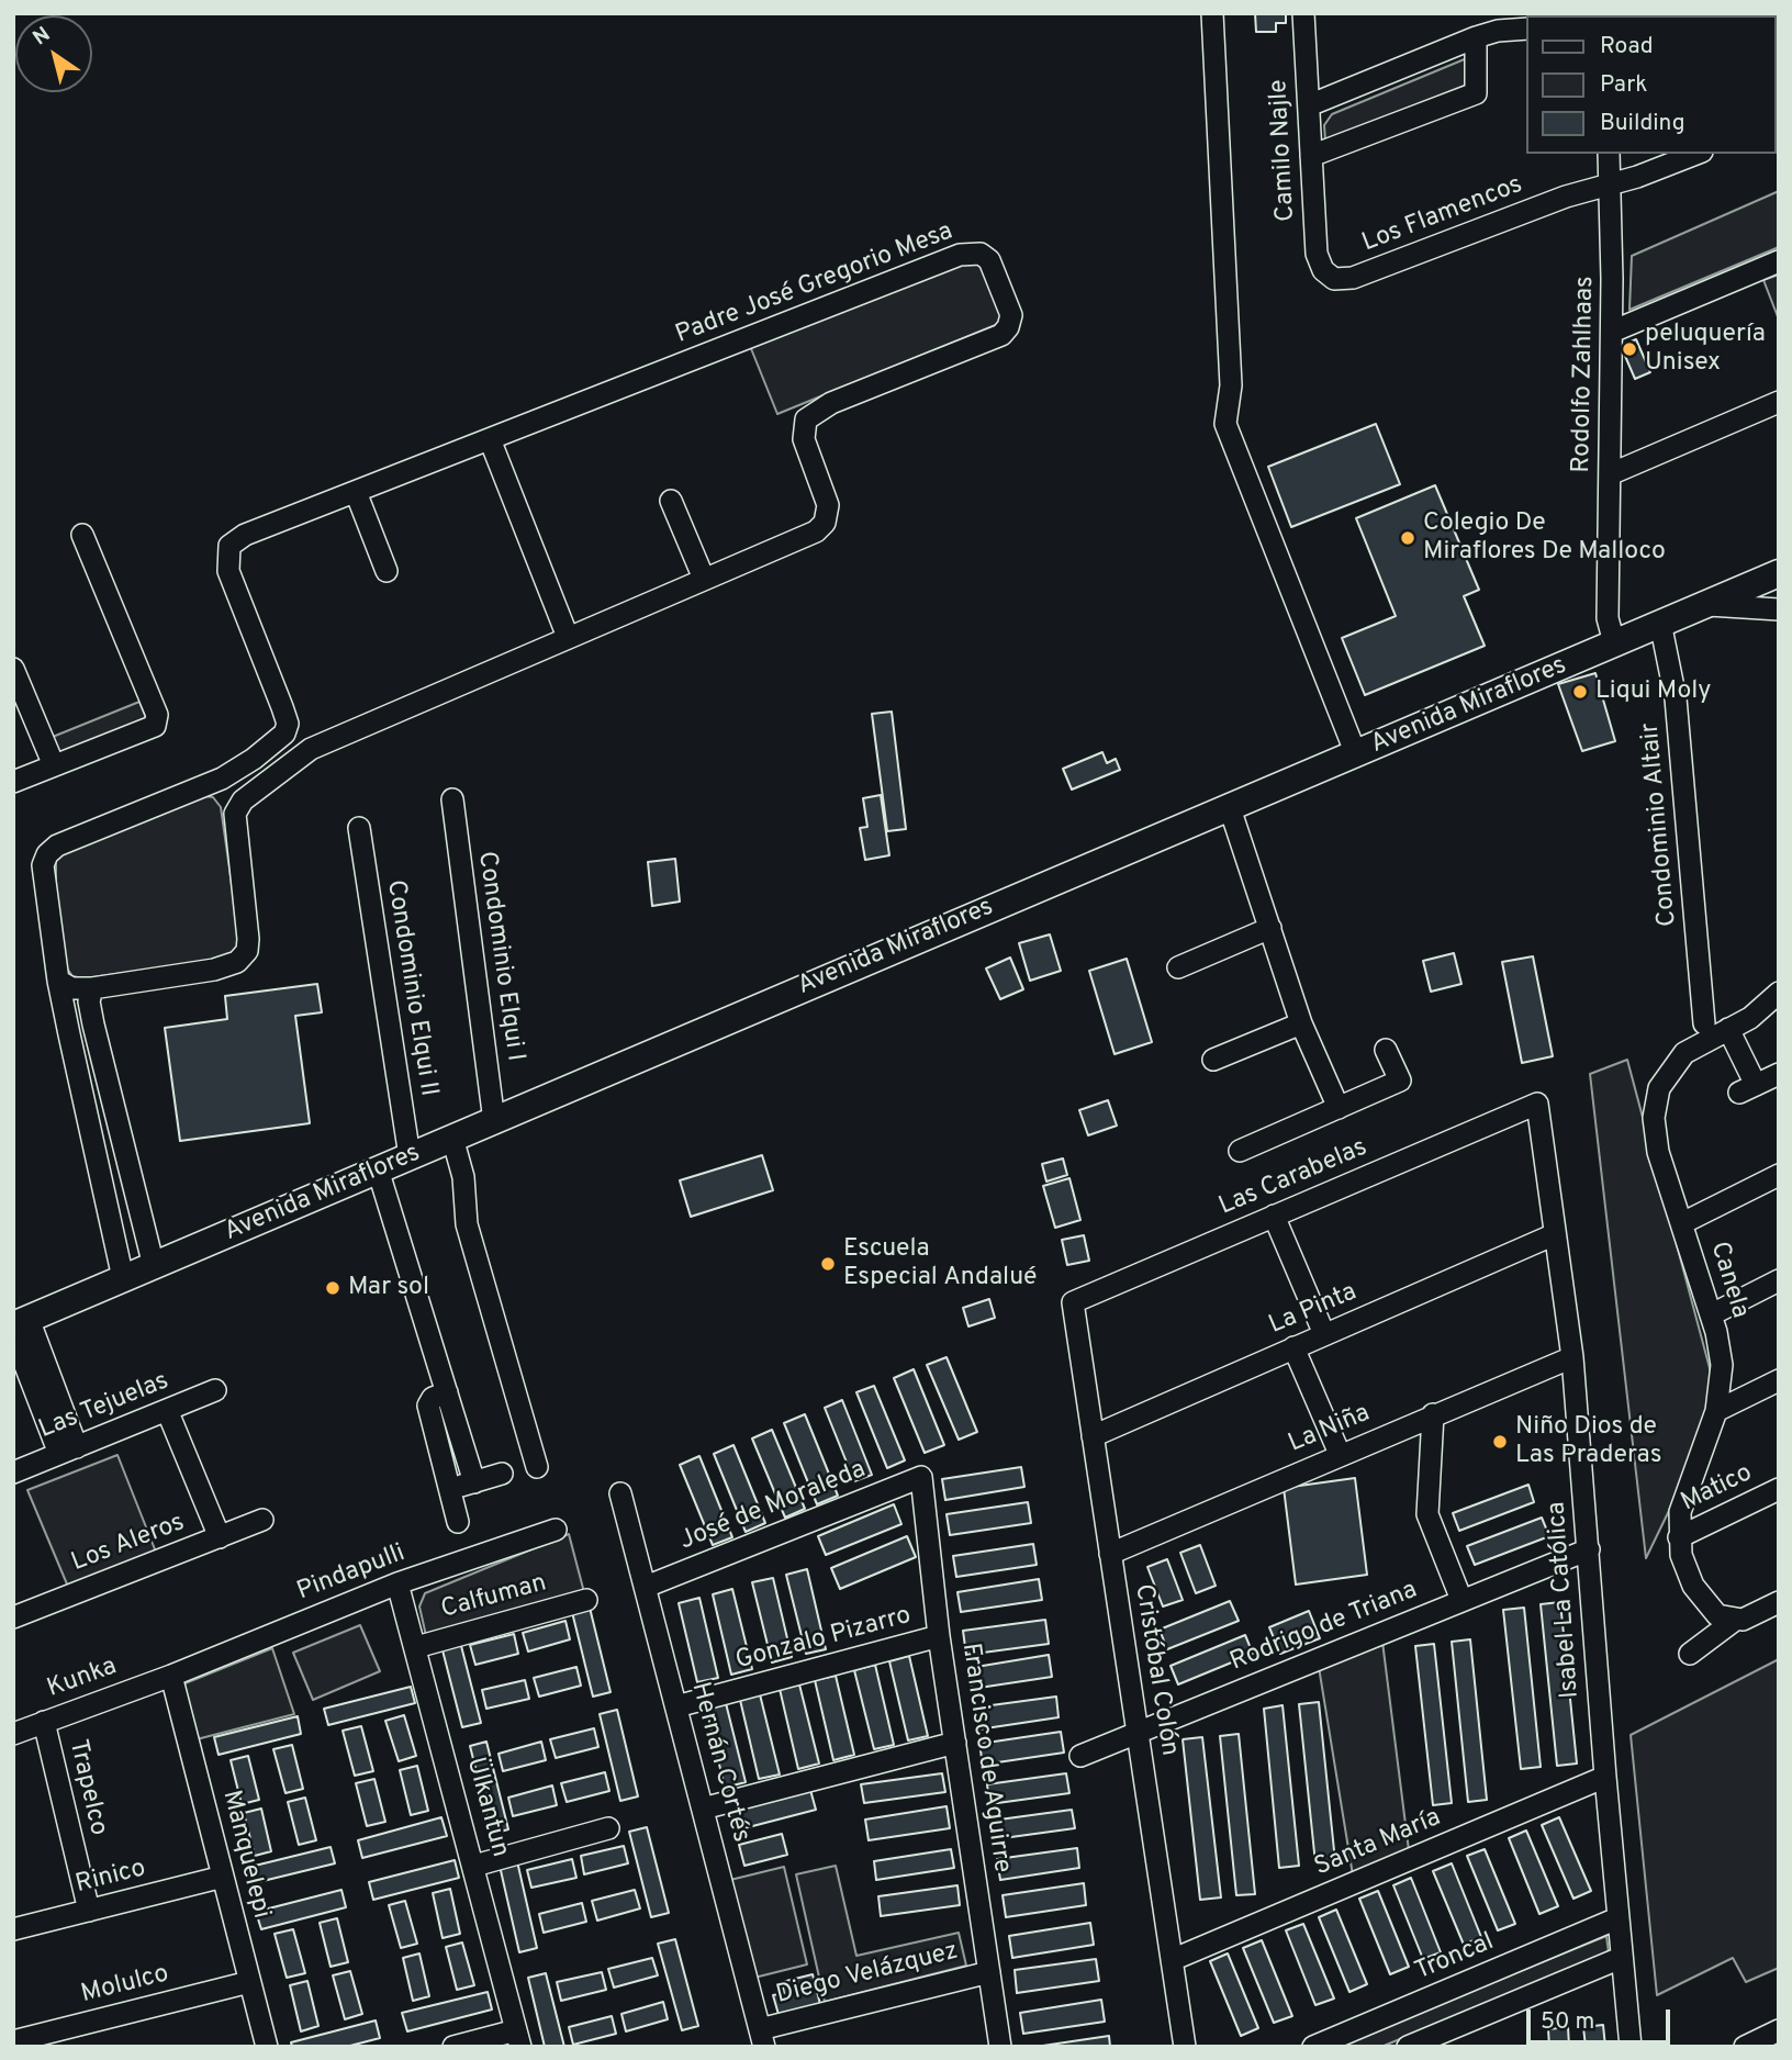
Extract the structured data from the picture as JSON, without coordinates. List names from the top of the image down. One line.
{"streets":{"main road":["Avenida Miraflores"],"street":["Camilo Najle","Los Flamencos","Padre José Gregorio Mesa","Rodolfo Zahlhaas","Condominio Altair","Condominio Elqui I","Condominio Elqui II","Las Carabelas","Canela","La Pinta","Las Tejuelas","La Niña","Matico","José de Moraleda","Los Aleros","Pindapulli","Calfuman","Isabel La Católica","Rodrigo de Triana","Gonzalo Pizarro","Cristóbal Colón","Kunka","Francisco de Aguirre","Hernán Cortés","Trapelco","Ülkantun","Santa María","Manquelepi","Rinico","Troncal","Diego Velázquez","Molulco"]},"crossings":[["Camilo Najle","Los Flamencos"],["Los Flamencos","Rodolfo Zahlhaas"],["Rodolfo Zahlhaas","Avenida Miraflores"],["Avenida Miraflores","Condominio Altair"],["Avenida Miraflores","Condominio Elqui I"],["Avenida Miraflores","Condominio Elqui II"],["Las Carabelas","Isabel La Católica"],["Las Carabelas","Cristóbal Colón"],["Canela","Matico"],["La Pinta","Isabel La Católica"],["La Pinta","Cristóbal Colón"],["La Niña","Isabel La Católica"],["La Niña","Cristóbal Colón"],["José de Moraleda","Francisco de Aguirre"],["José de Moraleda","Hernán Cortés"],["Pindapulli","Kunka"],["Pindapulli","Ülkantun"],["Pindapulli","Manquelepi"],["Calfuman","Ülkantun"],["Isabel La Católica","Rodrigo de Triana"],["Isabel La Católica","Santa María"],["Isabel La Católica","Troncal"],["Rodrigo de Triana","Cristóbal Colón"],["Gonzalo Pizarro","Francisco de Aguirre"],["Gonzalo Pizarro","Hernán Cortés"],["Cristóbal Colón","Santa María"],["Kunka","Trapelco"],["Kunka","Manquelepi"],["Francisco de Aguirre","Diego Velázquez"],["Hernán Cortés","Diego Velázquez"],["Trapelco","Rinico"],["Manquelepi","Rinico"],["Manquelepi","Molulco"]],"places":["peluquería Unisex","Colegio De Miraflores De Malloco","Liqui Moly","Escuela Especial Andalué","Mar sol","Niño Dios de Las Praderas"],"legend":["Road","Park","Building"],"scale_bar":"50 m","north":"top left"}
